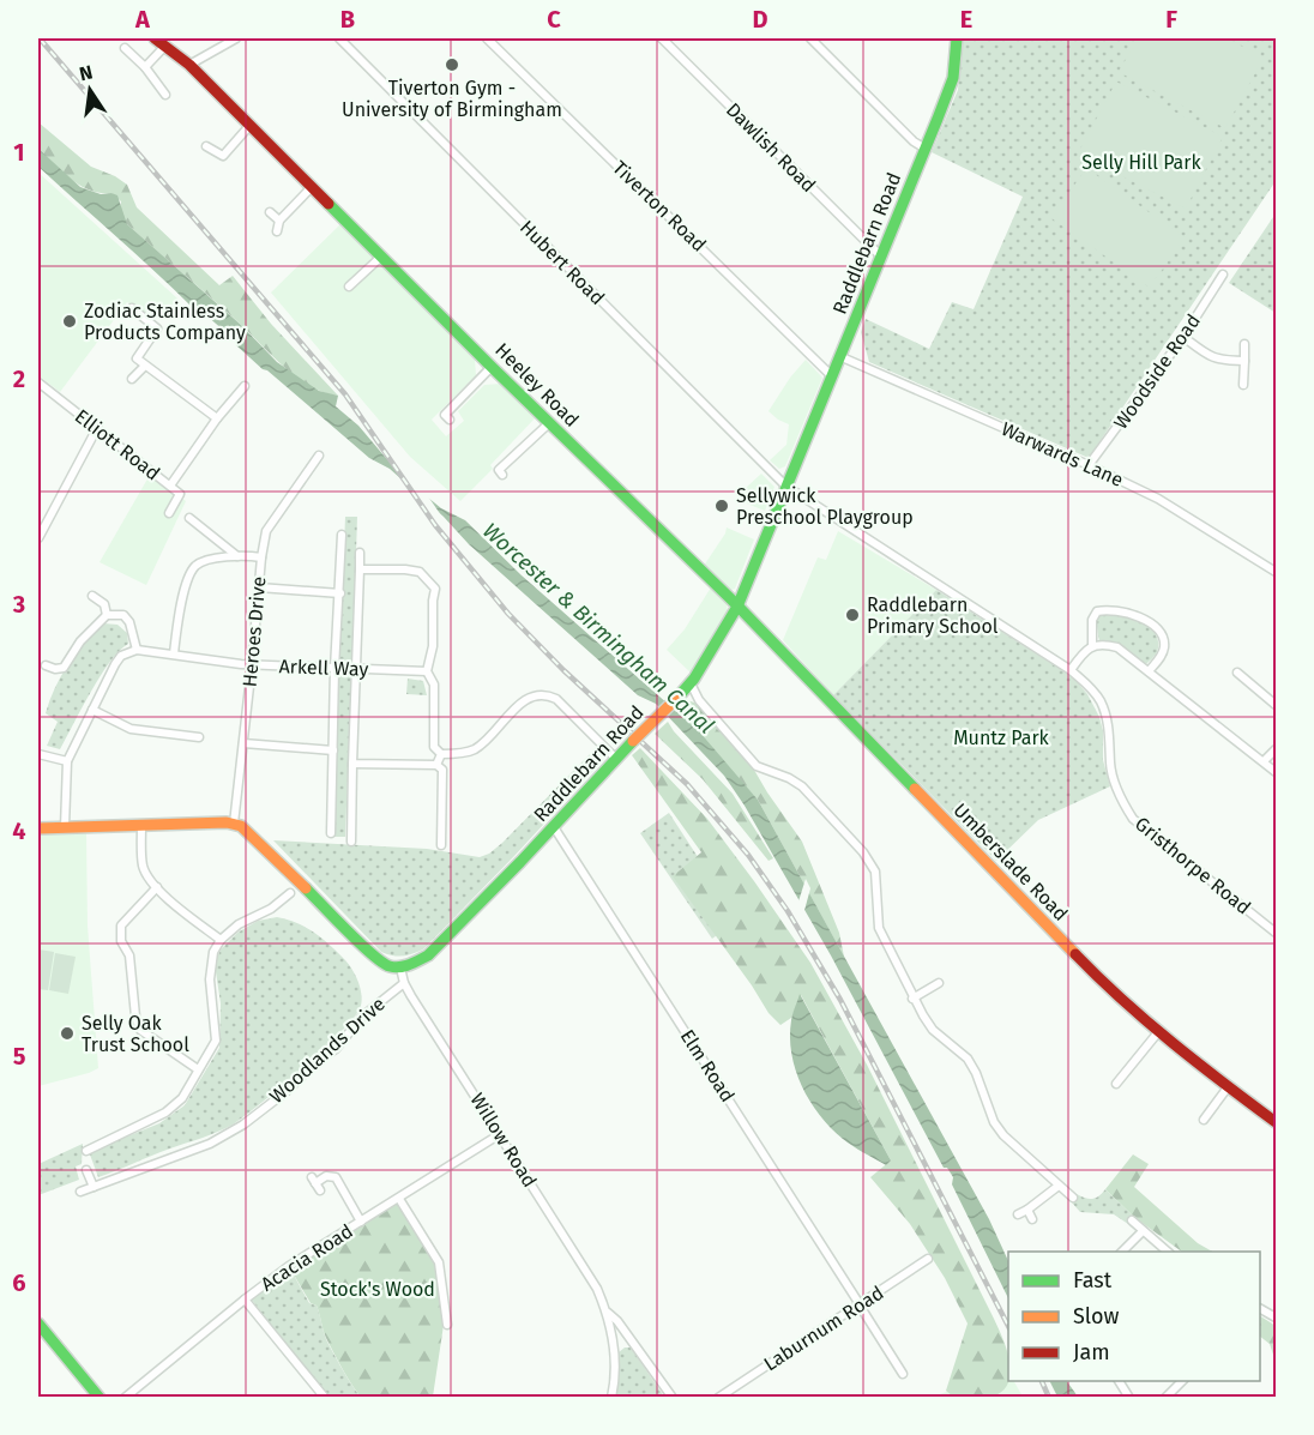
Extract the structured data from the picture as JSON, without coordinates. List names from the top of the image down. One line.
{"streets":{"main road":["Raddlebarn Road","Heeley Road","Umberslade Road"],"street":["Dawlish Road","Tiverton Road","Hubert Road","Woodside Road","Elliott Road","Warwards Lane","Heroes Drive","Arkell Way","Gristhorpe Road","Woodlands Drive","Elm Road","Willow Road","Acacia Road","Laburnum Road"]},"crossings":[["Dawlish Road","Raddlebarn Road"],["Tiverton Road","Raddlebarn Road"],["Raddlebarn Road","Hubert Road"],["Raddlebarn Road","Heeley Road"],["Raddlebarn Road","Warwards Lane"],["Raddlebarn Road","Umberslade Road"],["Raddlebarn Road","Gristhorpe Road"],["Raddlebarn Road","Elm Road"],["Raddlebarn Road","Willow Road"],["Hubert Road","Gristhorpe Road"],["Woodside Road","Warwards Lane"],["Heeley Road","Umberslade Road"],["Heroes Drive","Arkell Way"],["Woodlands Drive","Willow Road"],["Elm Road","Laburnum Road"],["Willow Road","Acacia Road"]],"water":["Worcester & Birmingham Canal"],"parks":["Selly Hill Park","Muntz Park","Stock's Wood"],"places":["Tiverton Gym - University of Birmingham","Zodiac Stainless Products Company","Sellywick Preschool Playgroup","Raddlebarn Primary School","Selly Oak Trust School"],"legend":["Fast","Slow","Jam"],"north":"top","grid":{"columns":["A","B","C","D","E","F"],"rows":["1","2","3","4","5","6"]}}
